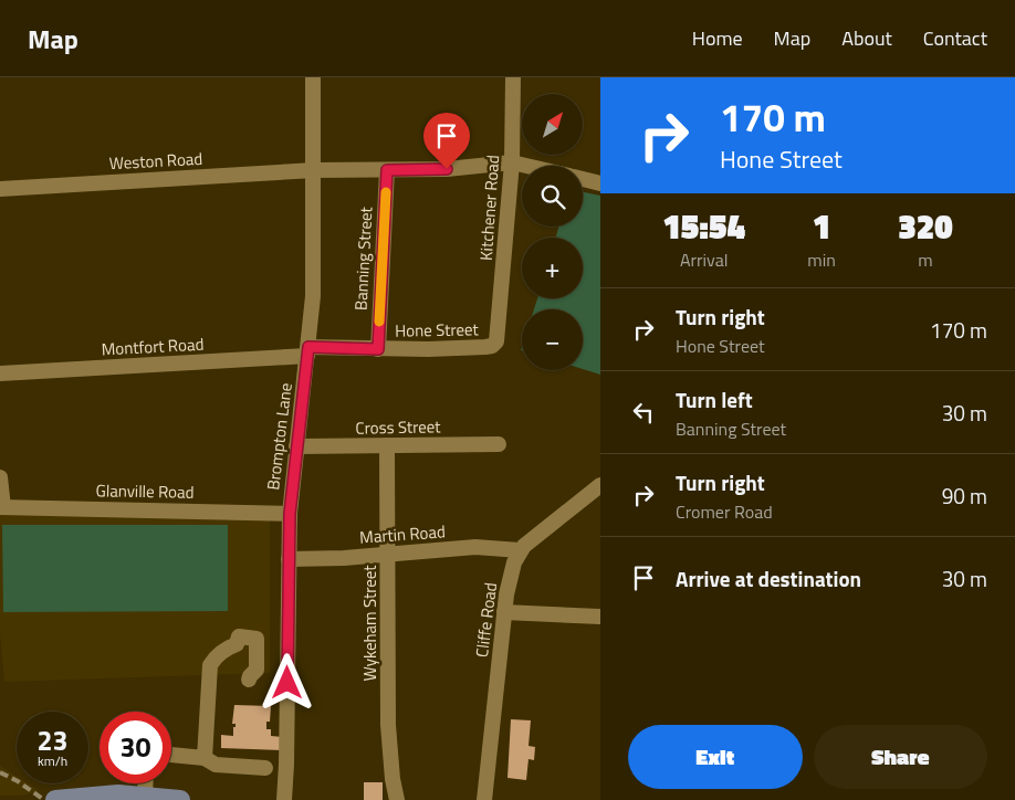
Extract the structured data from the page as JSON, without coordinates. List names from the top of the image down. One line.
{"streets":{"street":["Weston Road","Kitchener Road","Banning Street","Hone Street","Montfort Road","Cross Street","Brompton Lane","Glanville Road","Martin Road","Cliffe Road","Wykeham Street"]},"crossings":[["Weston Road","Kitchener Road"],["Weston Road","Banning Street"],["Weston Road","Brompton Lane"],["Kitchener Road","Hone Street"],["Banning Street","Hone Street"],["Hone Street","Montfort Road"],["Hone Street","Brompton Lane"],["Montfort Road","Brompton Lane"],["Cross Street","Brompton Lane"],["Cross Street","Wykeham Street"],["Brompton Lane","Glanville Road"],["Brompton Lane","Martin Road"],["Martin Road","Cliffe Road"],["Martin Road","Wykeham Street"]],"north":"top right","page":{"header":"Map","nav":["Home","Map","About","Contact"],"turn":["170 m","Hone Street"],"map_buttons":["+","−"],"eta":["15:54","Arrival","1","min","320","m"],"list":[{"name":"Turn right","note":"Hone Street","value":"170 m"},{"name":"Turn left","note":"Banning Street","value":"30 m"},{"name":"Turn right","note":"Cromer Road","value":"90 m"},{"name":"Arrive at destination","value":"30 m"}],"speed":"23 km/h","limit":"30","buttons":["Exit","Share"]}}
